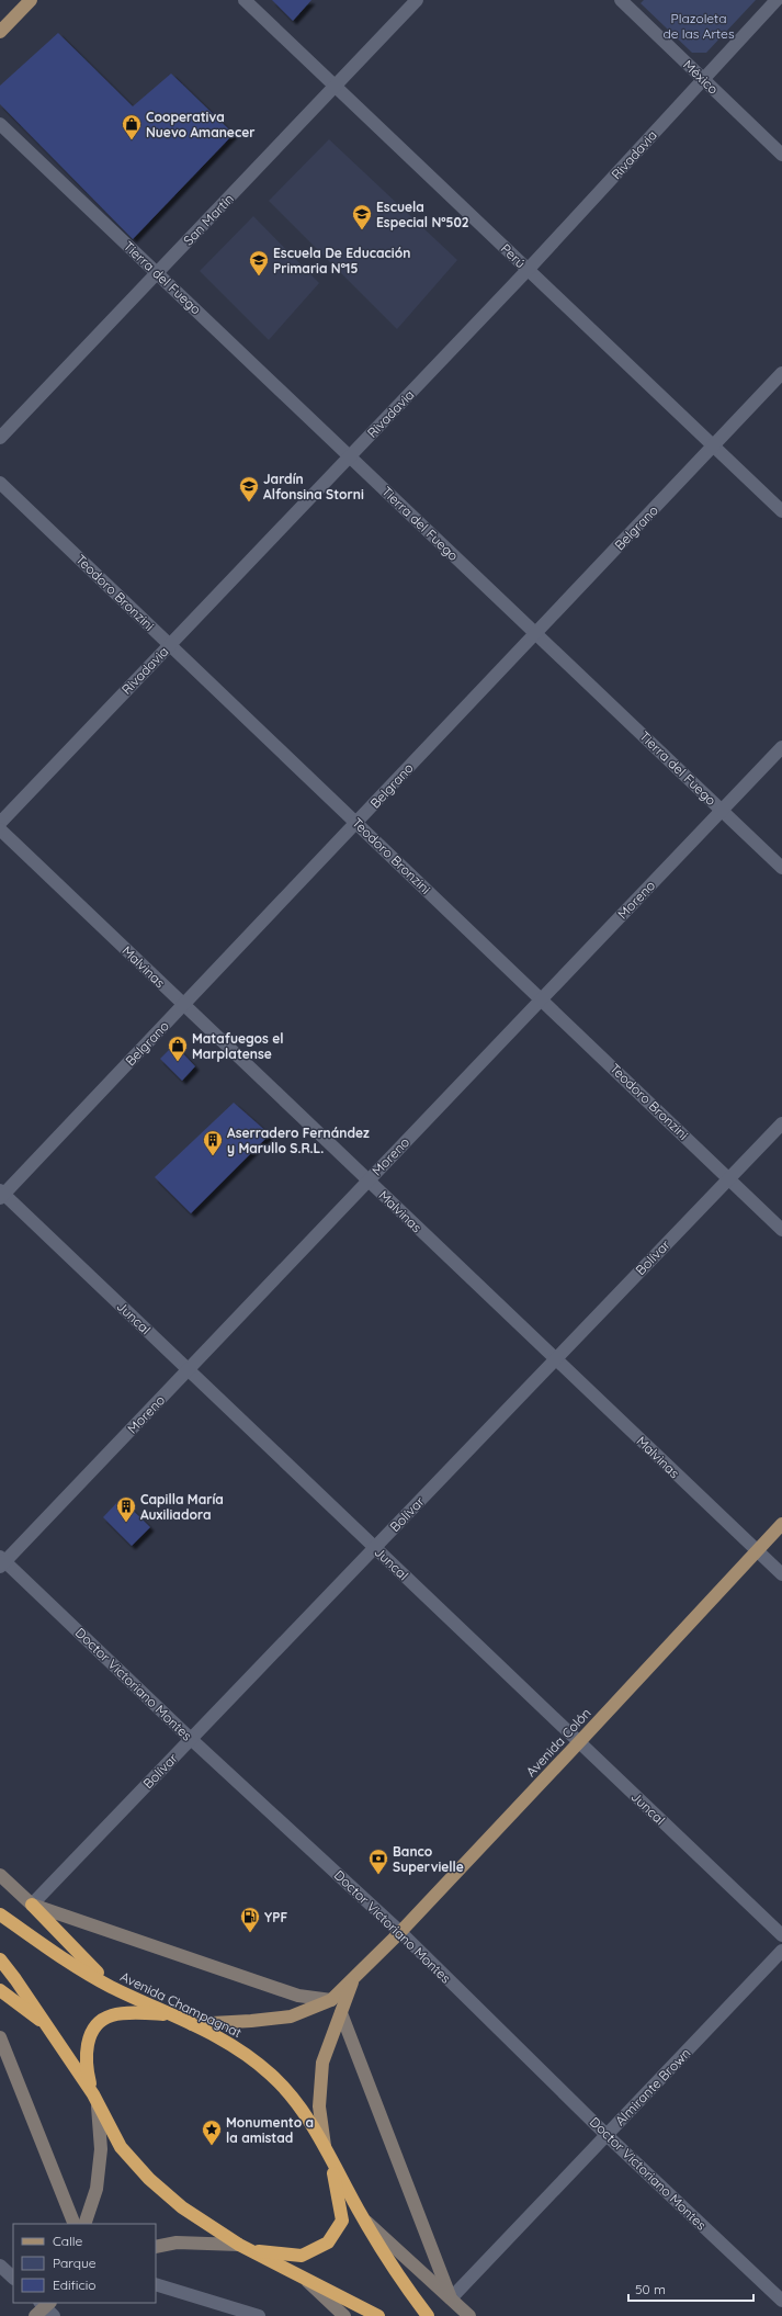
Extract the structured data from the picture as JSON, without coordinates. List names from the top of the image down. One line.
{"streets":{"highway":["Avenida Champagnat"],"main road":["Avenida Colón"],"street":["México","Rivadavia","San Martín","Perú","Tierra del Fuego","Belgrano","Teodoro Bronzini","Moreno","Malvinas","Bolívar","Juncal","Doctor Victoriano Montes","Almirante Brown"]},"crossings":[["México","Rivadavia"],["Rivadavia","Perú"],["Rivadavia","Tierra del Fuego"],["Rivadavia","Teodoro Bronzini"],["San Martín","Perú"],["San Martín","Tierra del Fuego"],["Perú","Belgrano"],["Tierra del Fuego","Belgrano"],["Tierra del Fuego","Moreno"],["Belgrano","Teodoro Bronzini"],["Belgrano","Malvinas"],["Belgrano","Juncal"],["Teodoro Bronzini","Moreno"],["Teodoro Bronzini","Bolívar"],["Moreno","Malvinas"],["Moreno","Juncal"],["Moreno","Doctor Victoriano Montes"],["Malvinas","Bolívar"],["Malvinas","Avenida Colón"],["Bolívar","Juncal"],["Bolívar","Doctor Victoriano Montes"],["Juncal","Avenida Colón"],["Doctor Victoriano Montes","Avenida Colón"],["Doctor Victoriano Montes","Almirante Brown"],["Avenida Colón","Avenida Champagnat"],["Avenida Champagnat","Almirante Brown"]],"parks":["Plazoleta de las Artes"],"places":{"shop":["Cooperativa Nuevo Amanecer","Matafuegos el Marplatense"],"school or university":["Escuela Especial Nº502","Escuela De Educación Primaria Nº15","Jardín Alfonsina Storni"],"building":["Aserradero Fernández y Marullo S.R.L.","Capilla María Auxiliadora"],"bank":["Banco Supervielle"],"fuel station":["YPF"],"place":["Monumento a la amistad"]},"legend":["Calle","Parque","Edificio"],"scale_bar":"50 m"}
